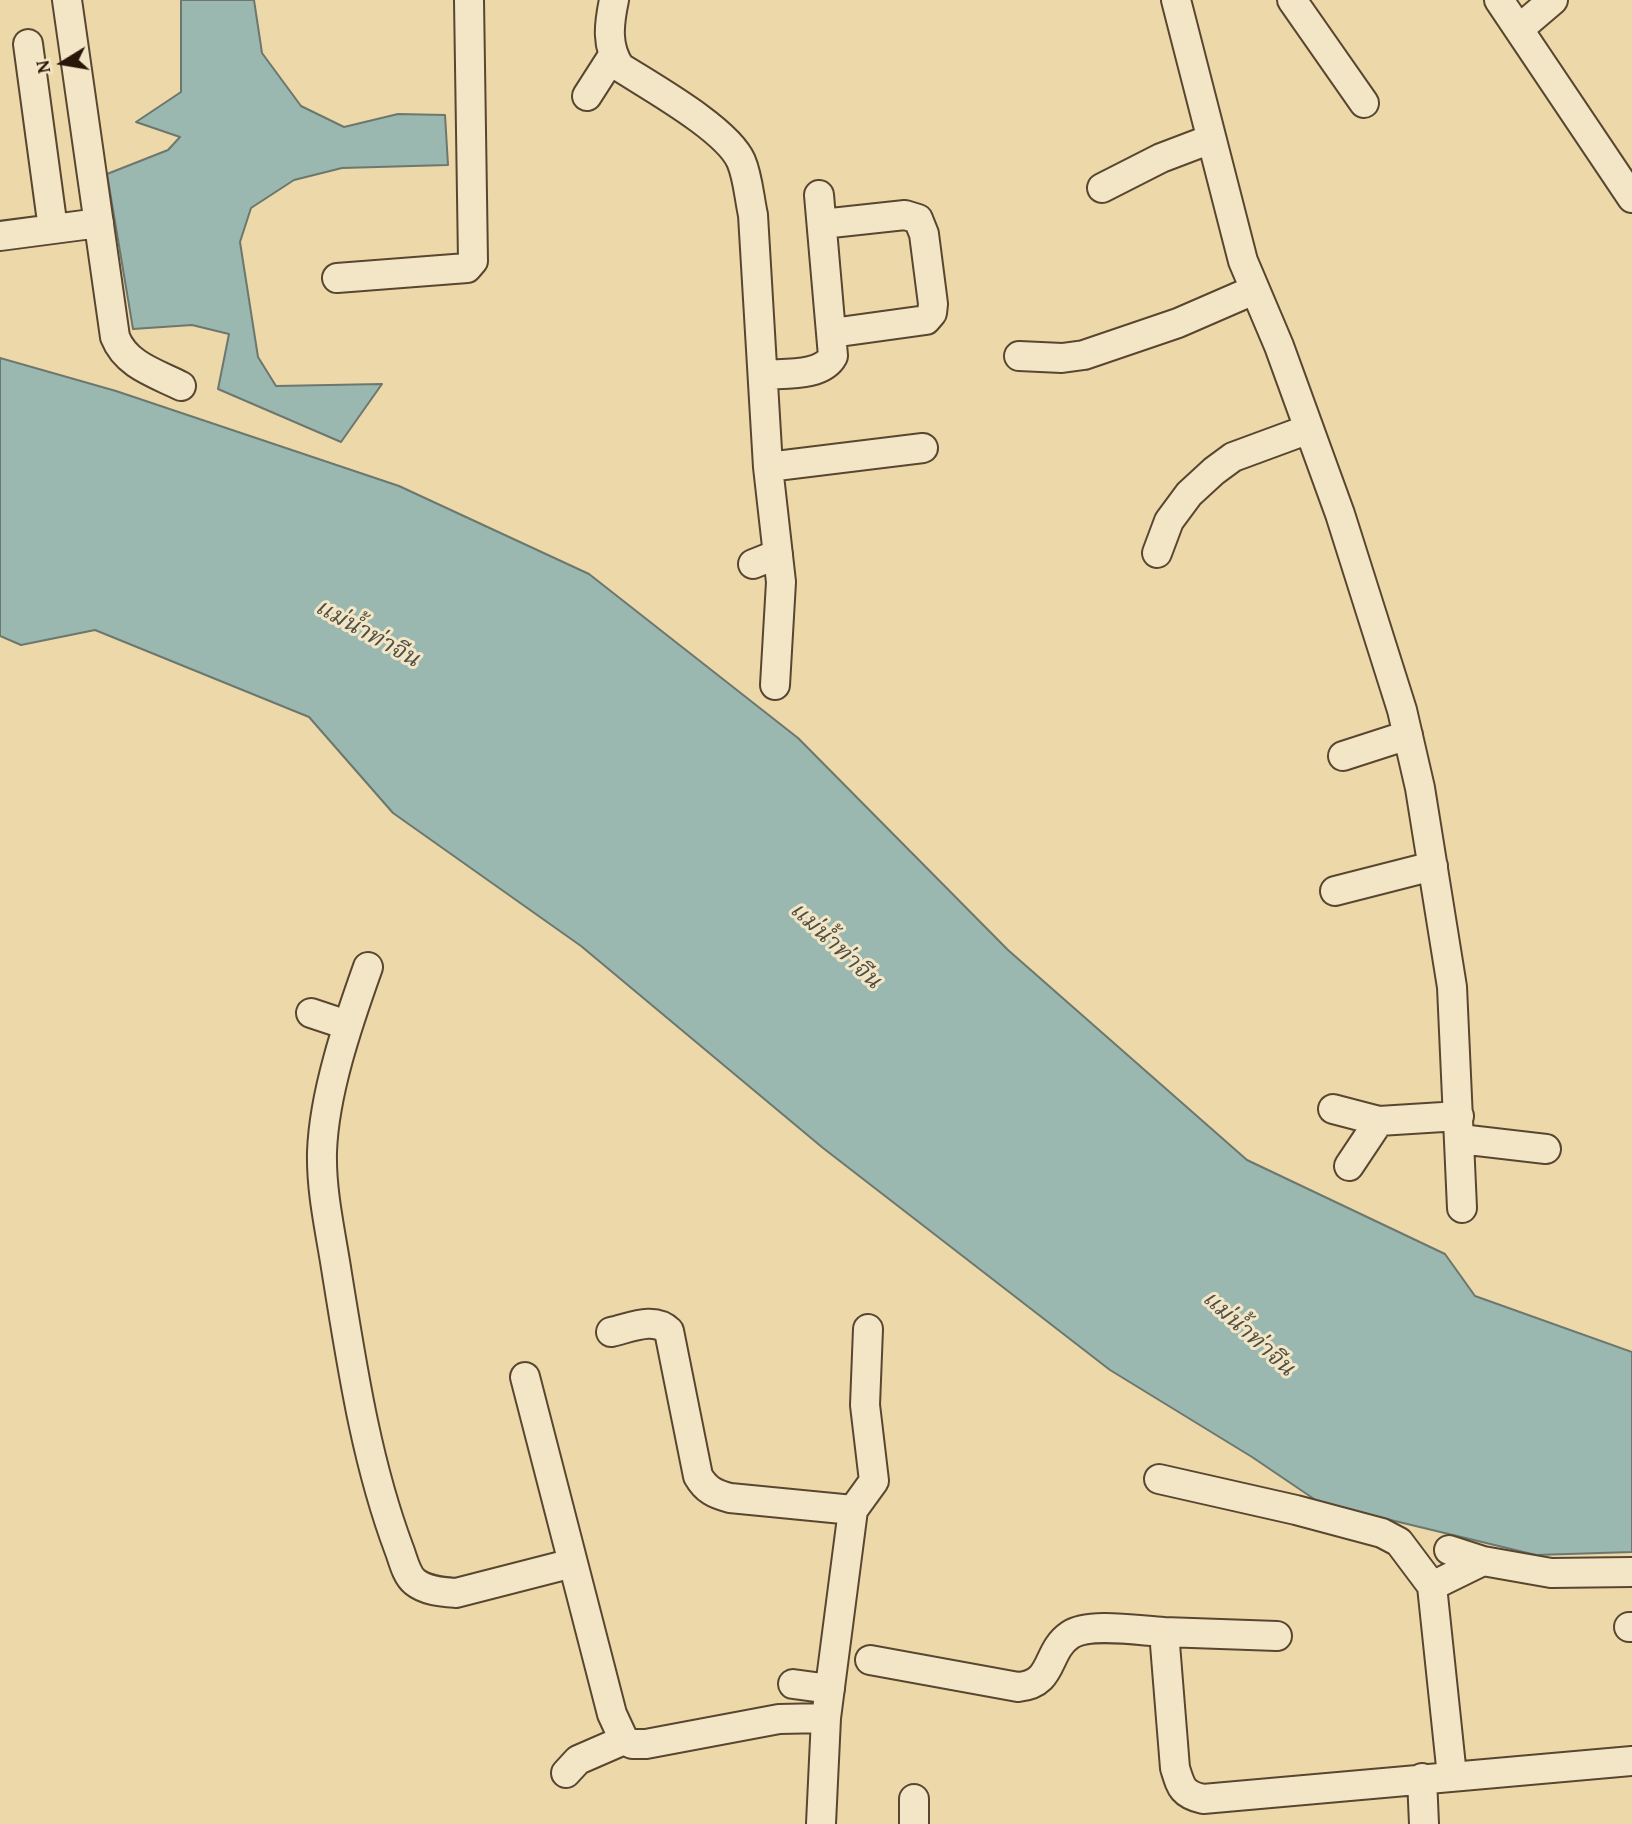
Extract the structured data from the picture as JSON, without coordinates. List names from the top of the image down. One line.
{"water":["แม่น้ำท่าจีน"],"north":"left"}
